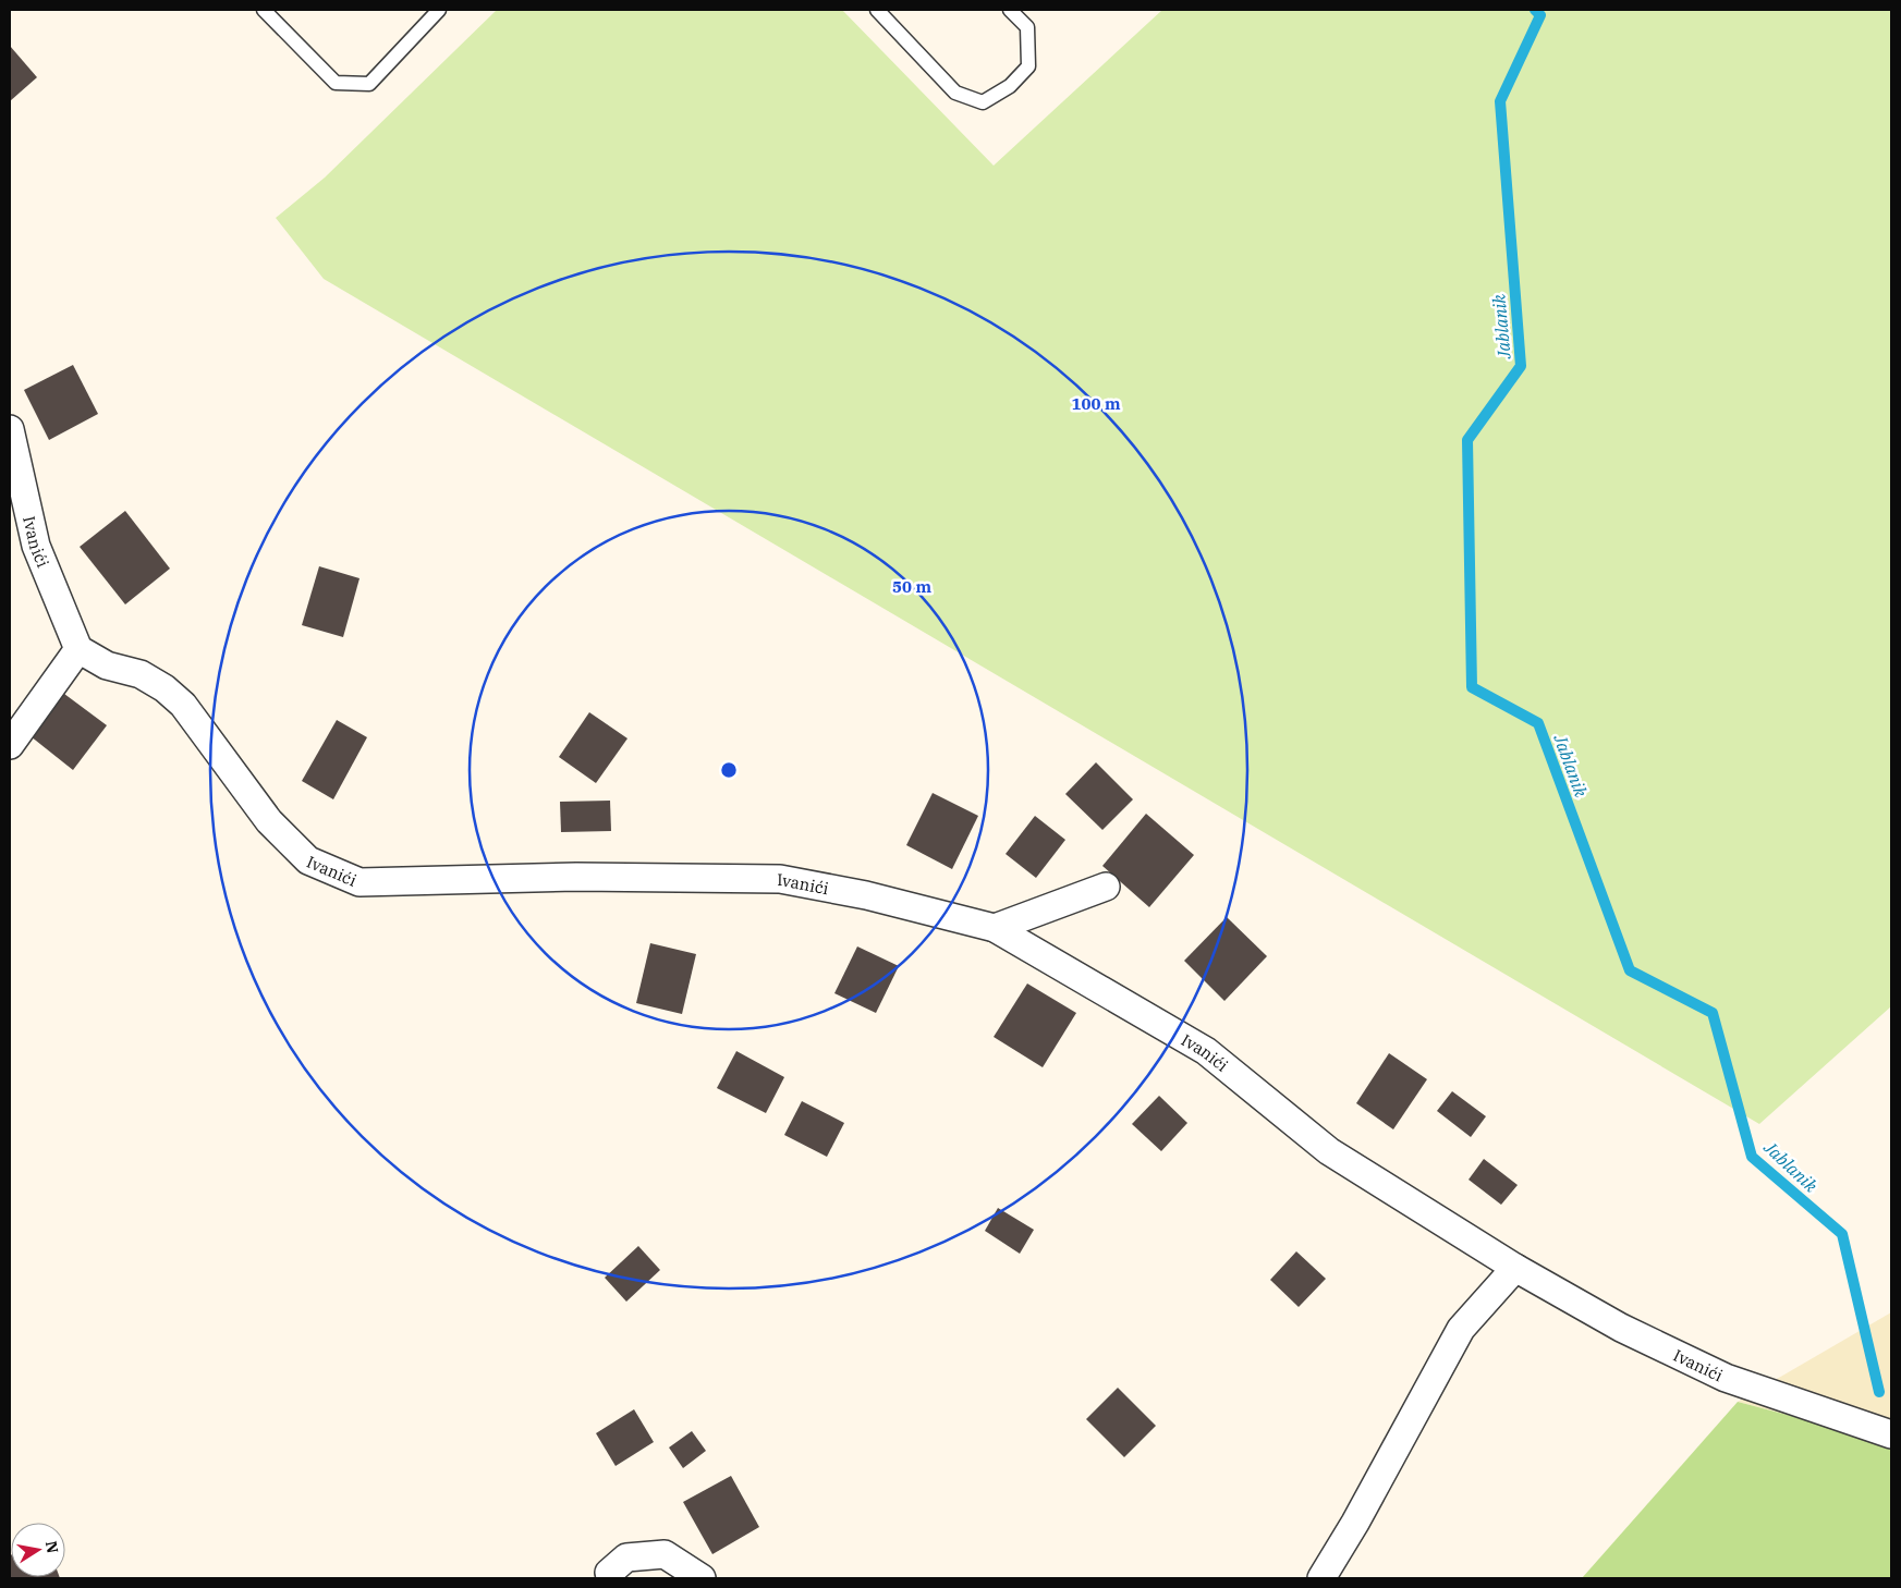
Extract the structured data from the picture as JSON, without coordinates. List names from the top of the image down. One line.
{"streets":{"street":["Ivanići"]},"water":["Jablanik"],"north":"right","rings":["100 m","50 m"]}
